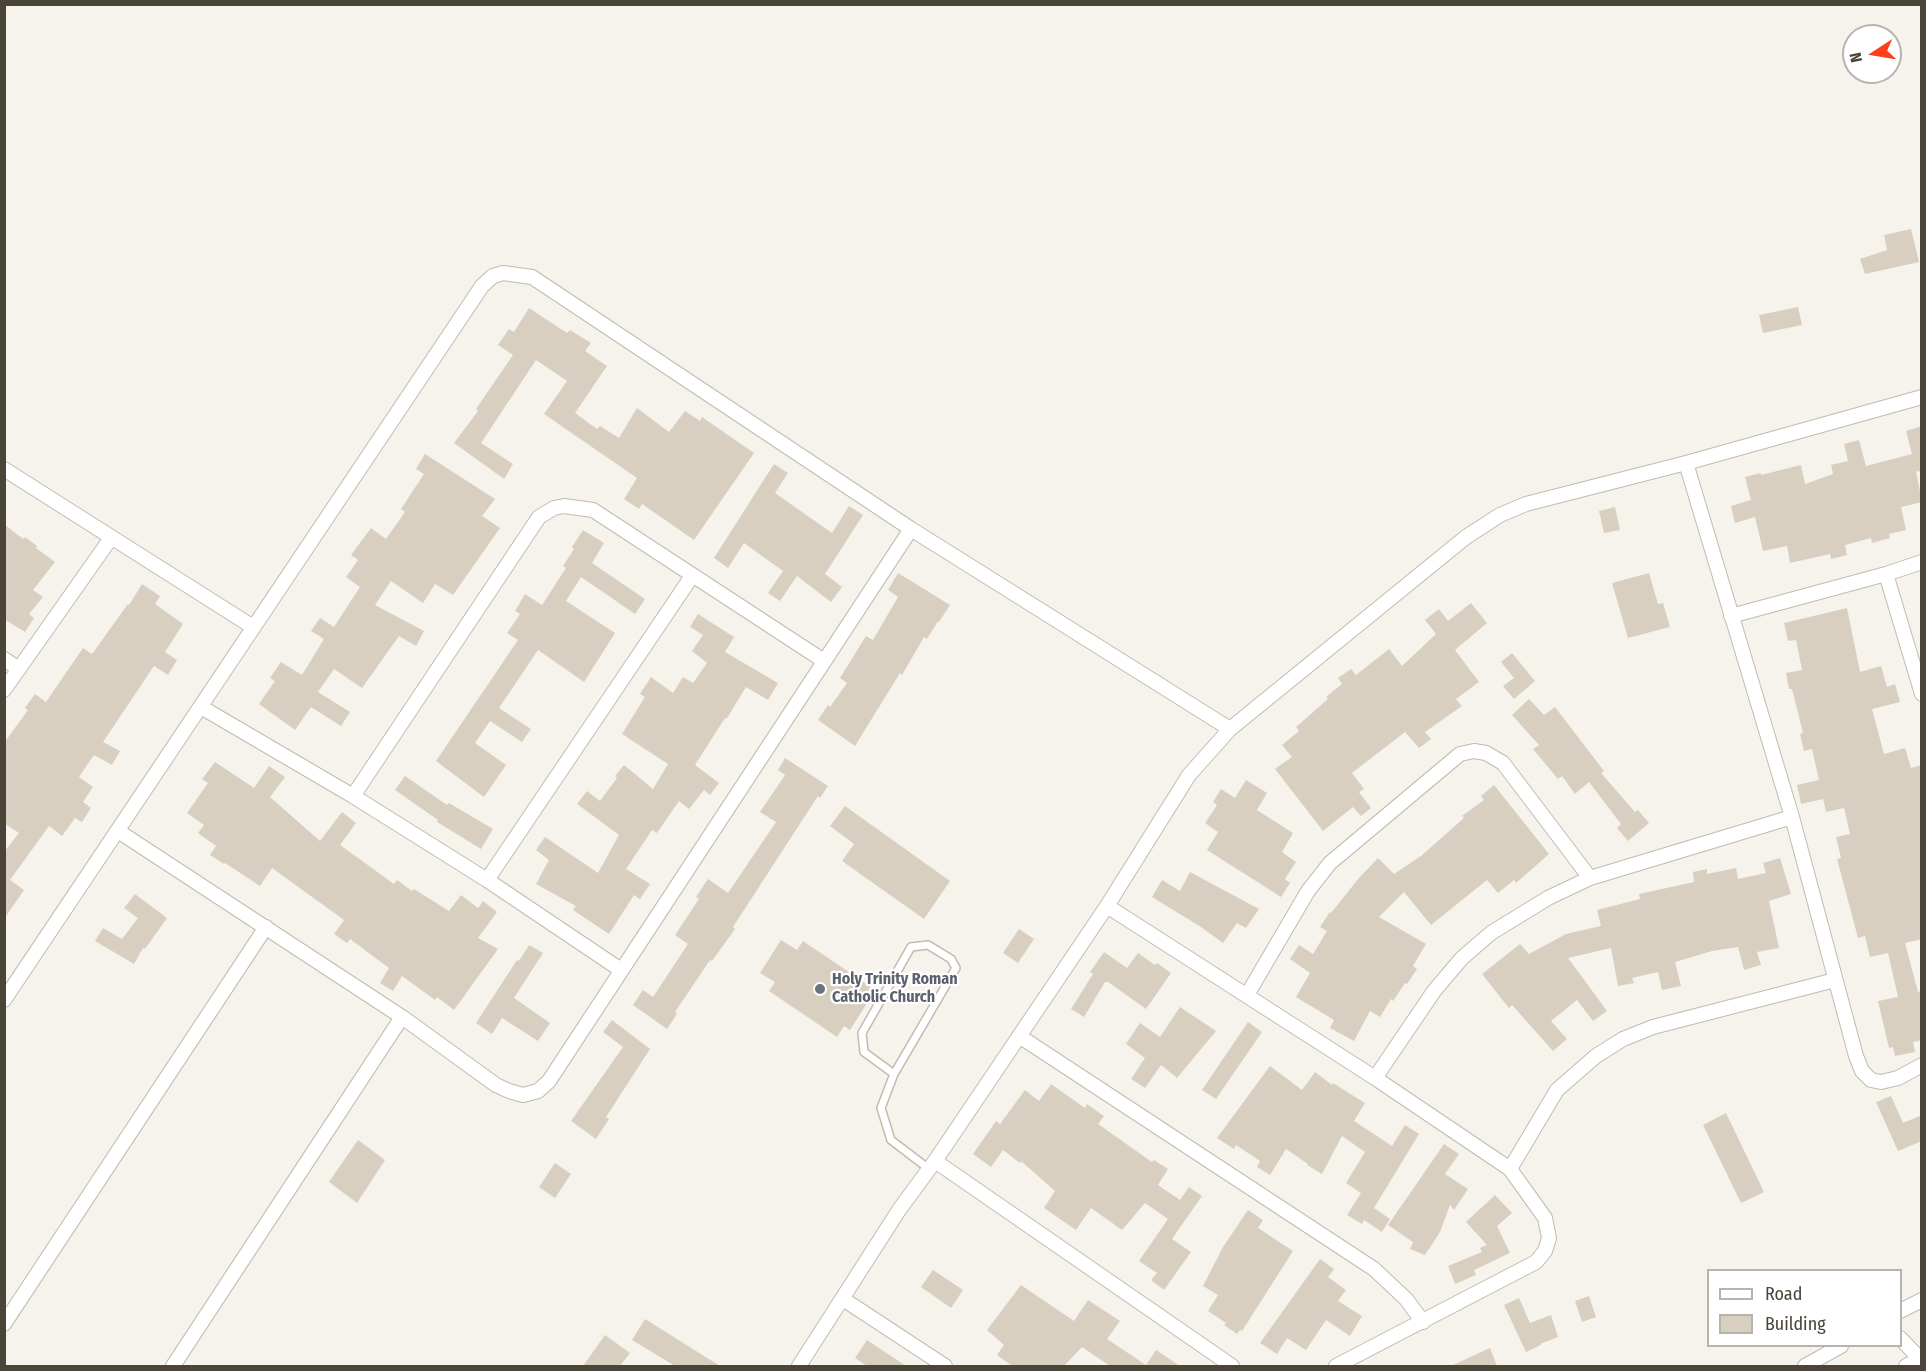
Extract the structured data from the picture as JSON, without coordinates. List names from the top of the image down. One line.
{"places":["Holy Trinity Roman Catholic Church"],"legend":["Road","Building"],"north":"left"}
